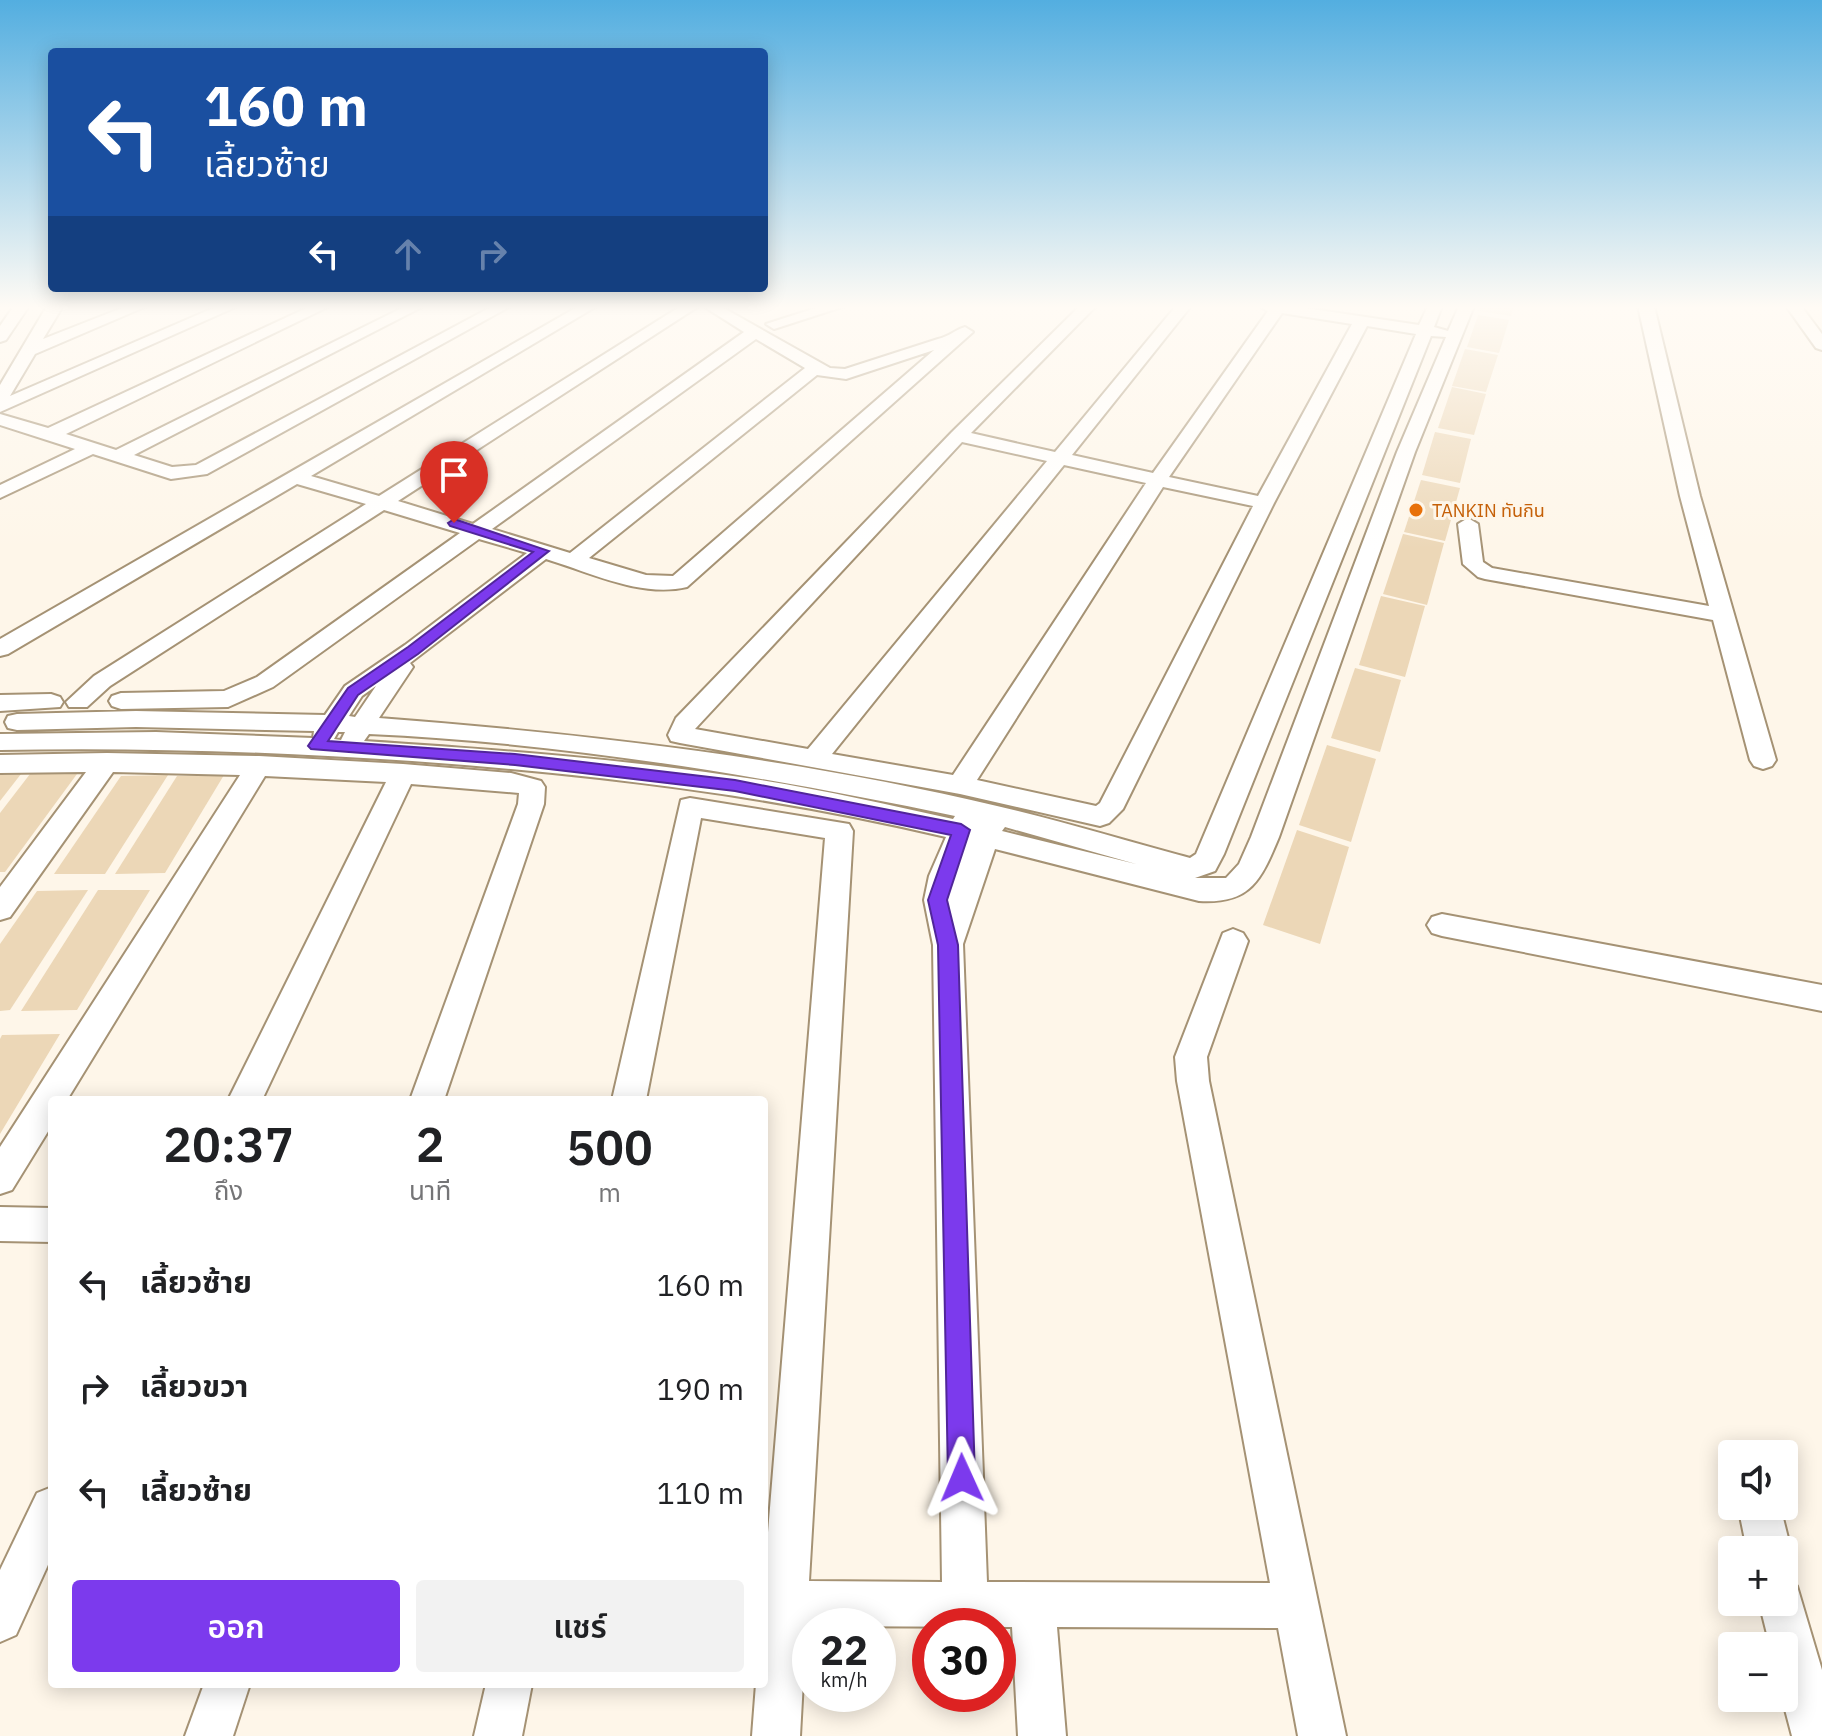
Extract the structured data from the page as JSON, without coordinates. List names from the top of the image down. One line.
{"places":["TANKIN ทันกิน"],"page":{"turn":["160 m","เลี้ยวซ้าย"],"eta":["20:37","ถึง","2","นาที","500","m"],"list":[{"name":"เลี้ยวซ้าย","value":"160 m"},{"name":"เลี้ยวขวา","value":"190 m"},{"name":"เลี้ยวซ้าย","value":"110 m"}],"map_buttons":["+","−"],"buttons":["ออก","แชร์"],"speed":"22 km/h","limit":"30"}}
